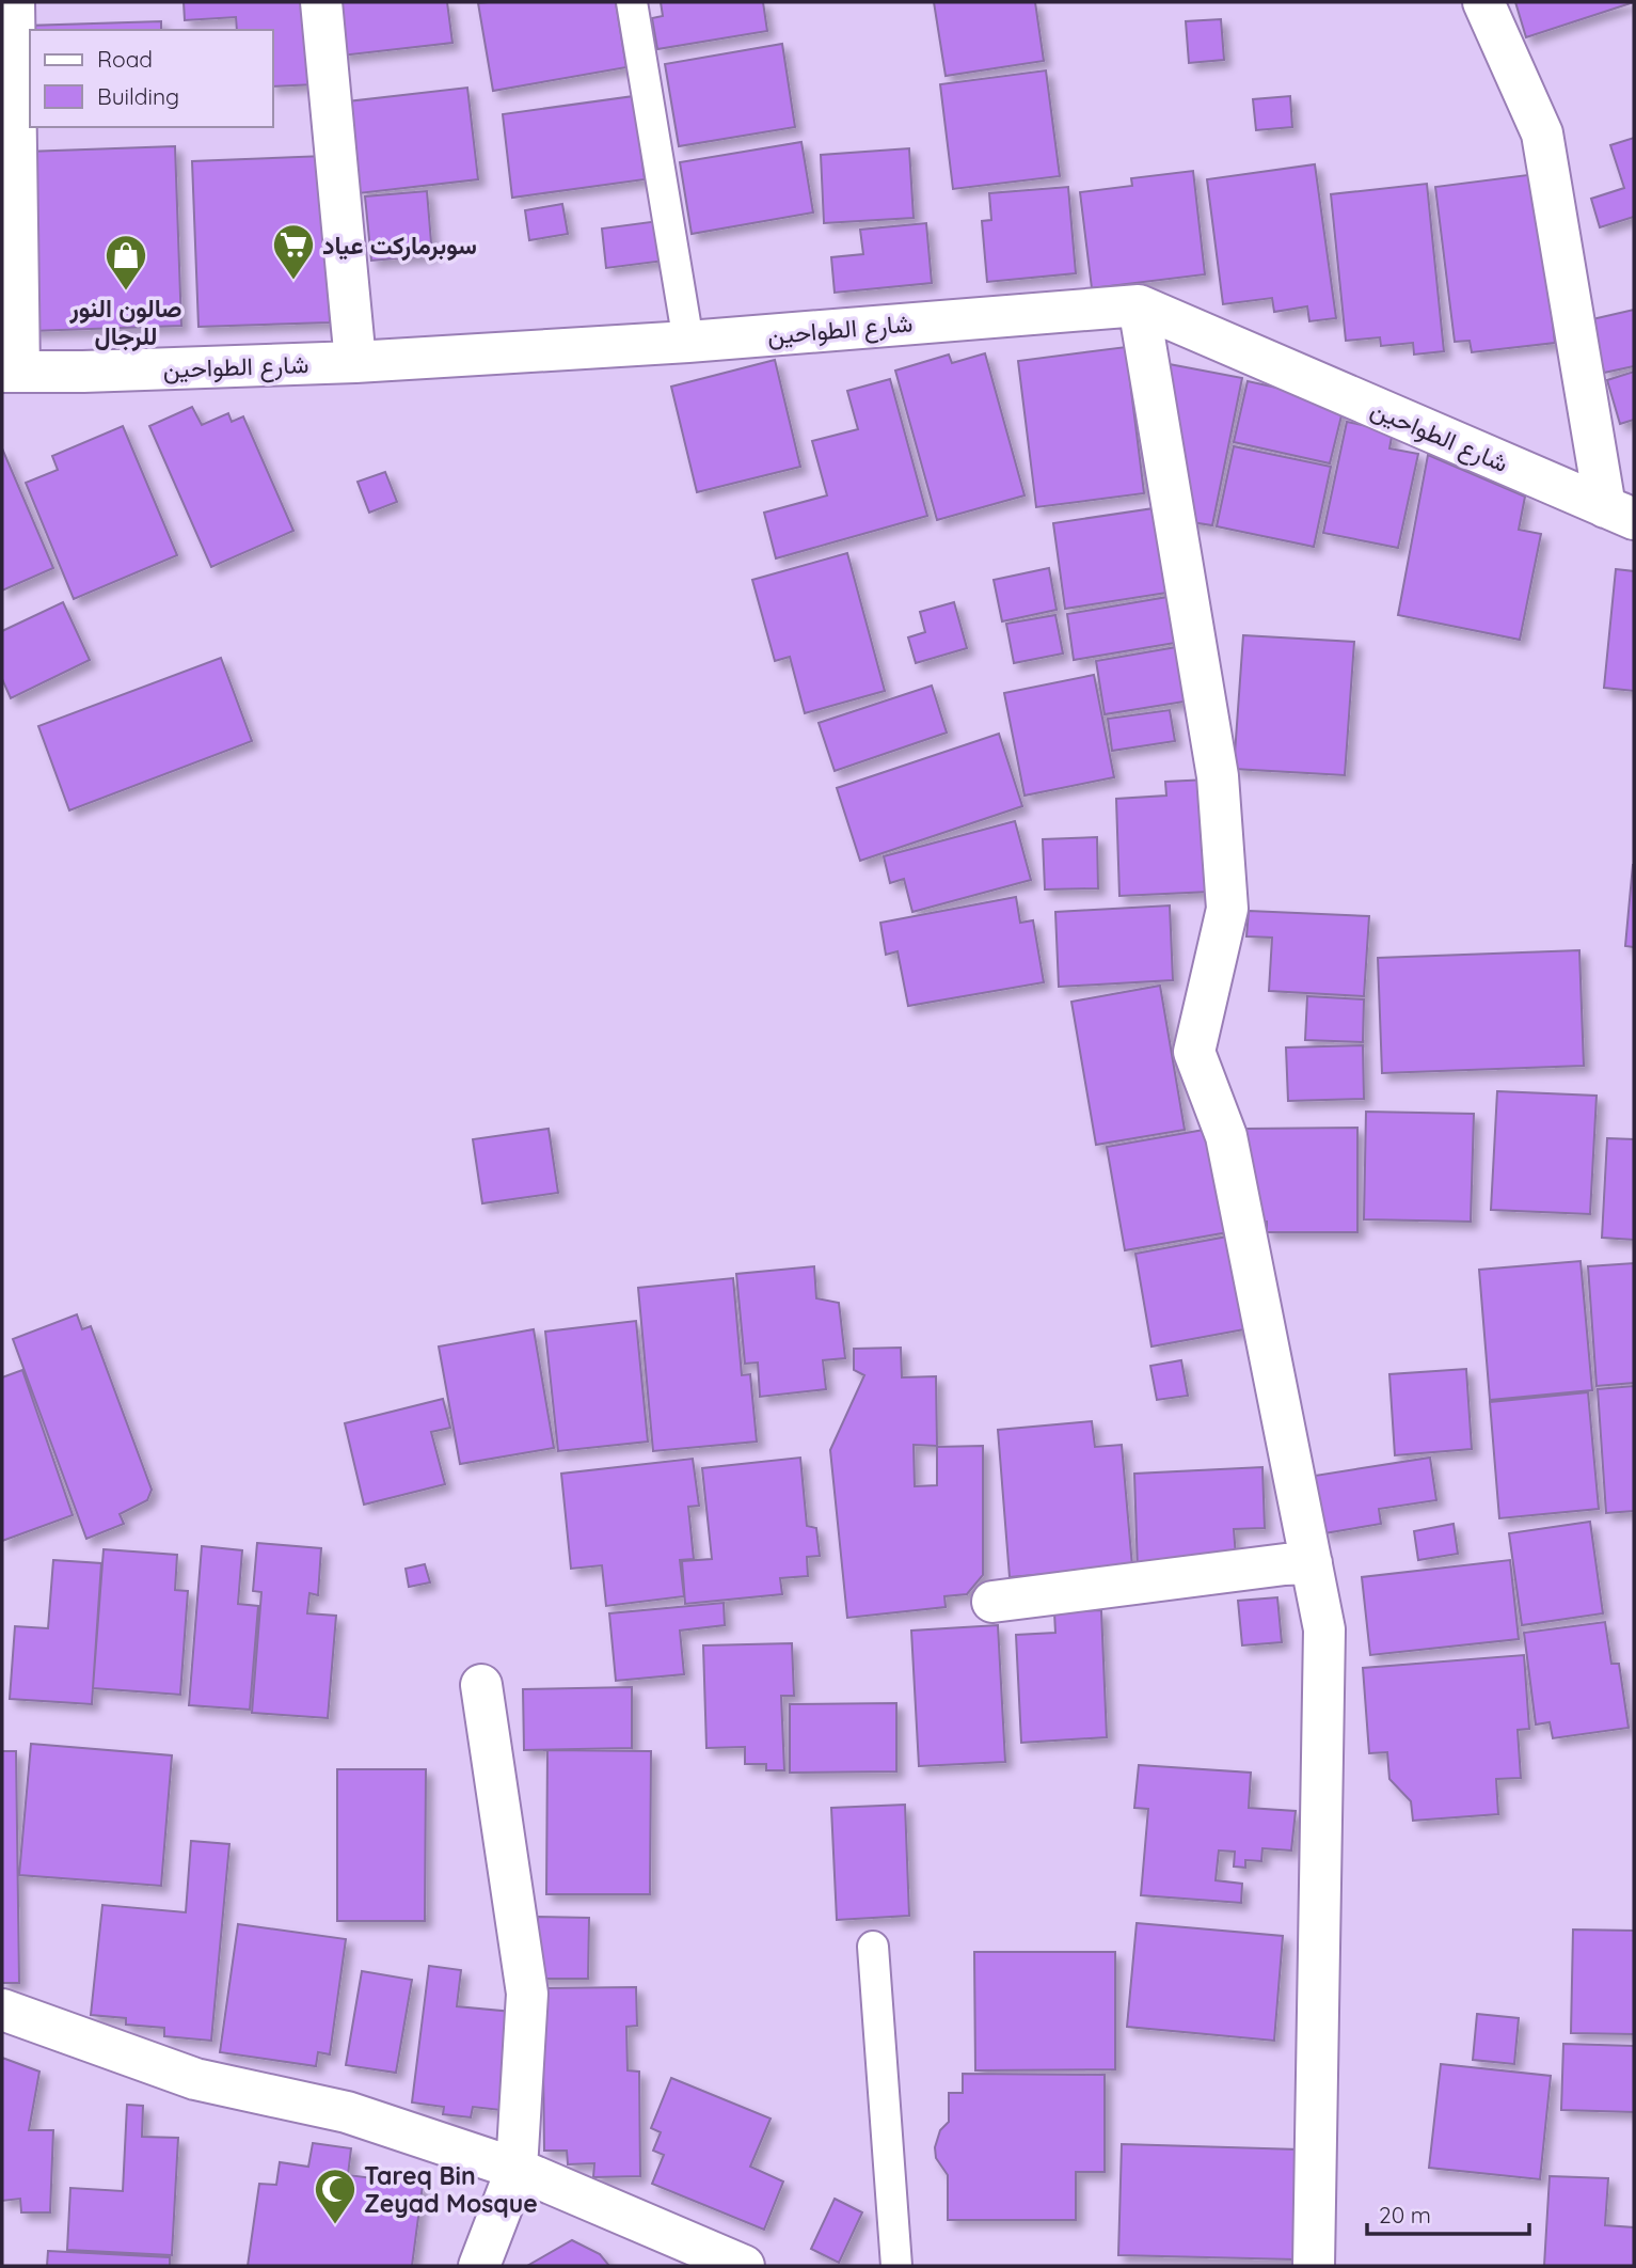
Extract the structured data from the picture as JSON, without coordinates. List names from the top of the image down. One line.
{"streets":{"street":["شارع الطواحين"]},"places":{"supermarket":["سوبرماركت عياد"],"shop":["صالون النور للرجال"],"mosque":["Tareq Bin Zeyad Mosque"]},"legend":["Road","Building"],"scale_bar":"20 m"}
